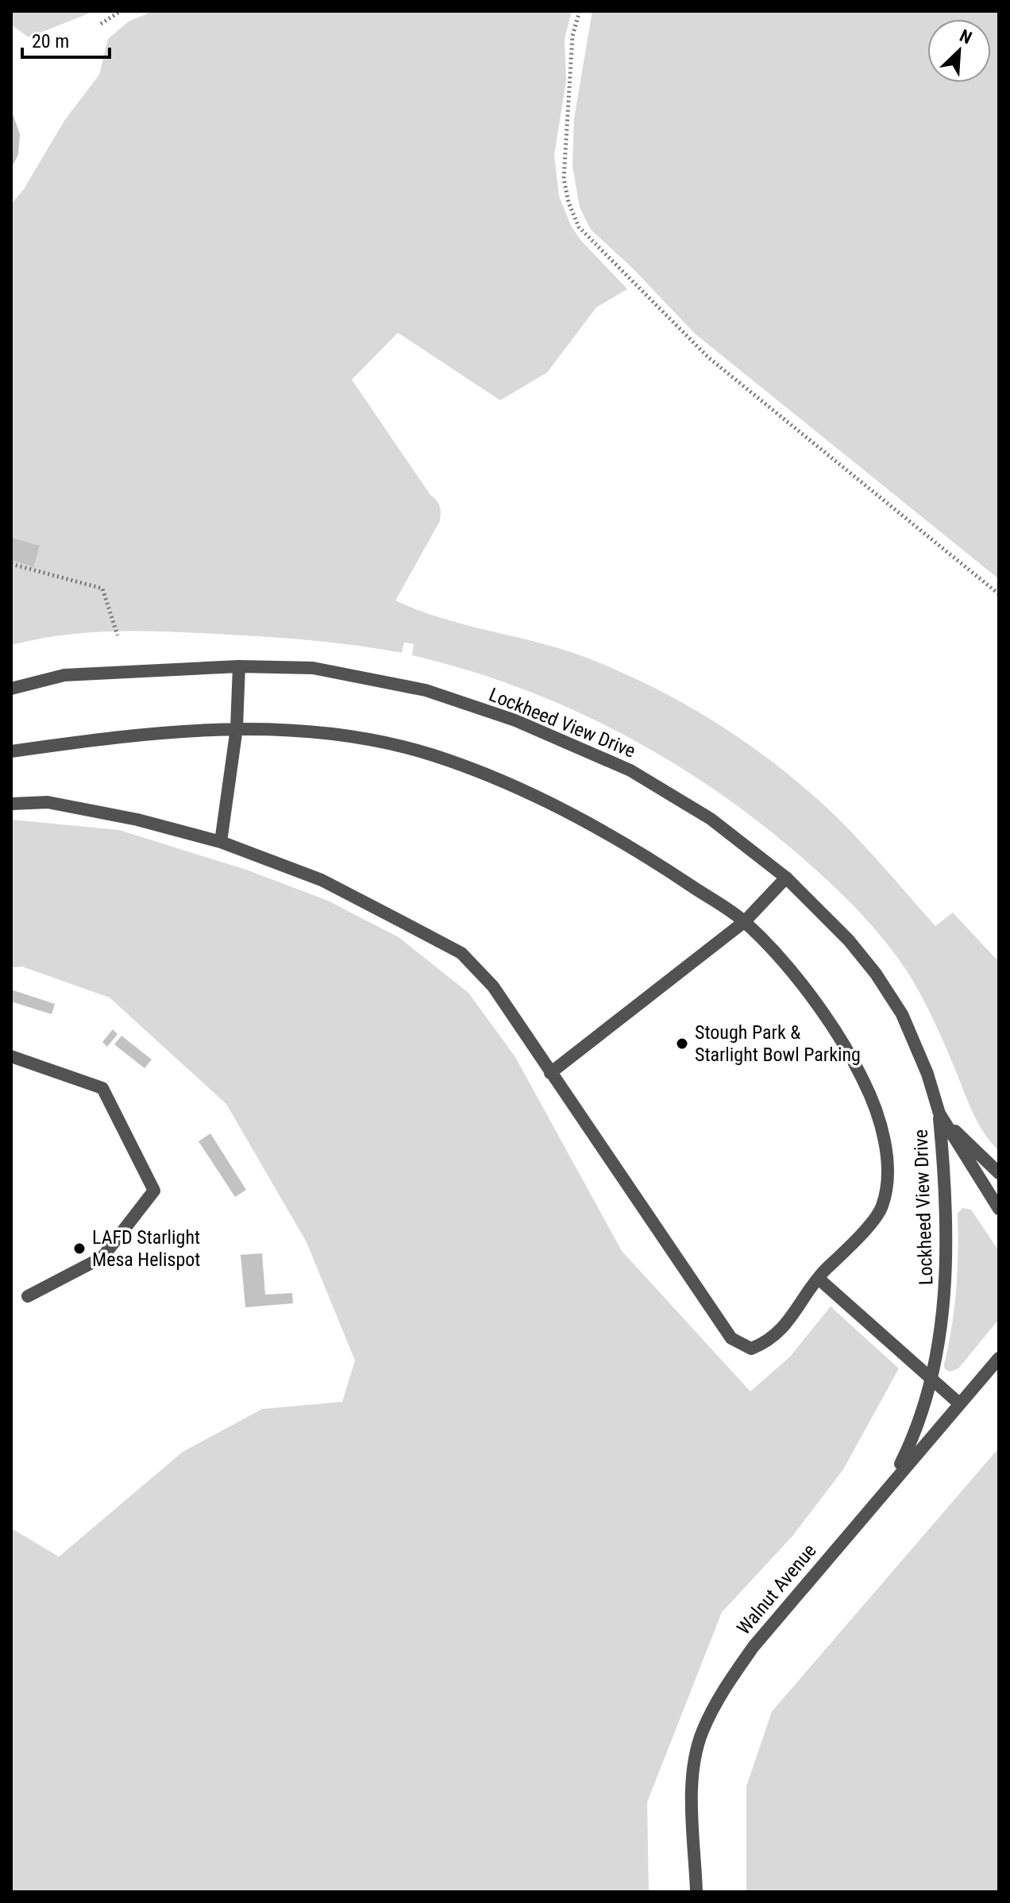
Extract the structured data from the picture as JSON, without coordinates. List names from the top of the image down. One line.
{"streets":{"street":["Lockheed View Drive","Walnut Avenue"]},"crossings":[["Lockheed View Drive","Walnut Avenue"]],"places":["Stough Park & Starlight Bowl Parking","LAFD Starlight Mesa Helispot"],"scale_bar":"20 m","north":"top right"}
